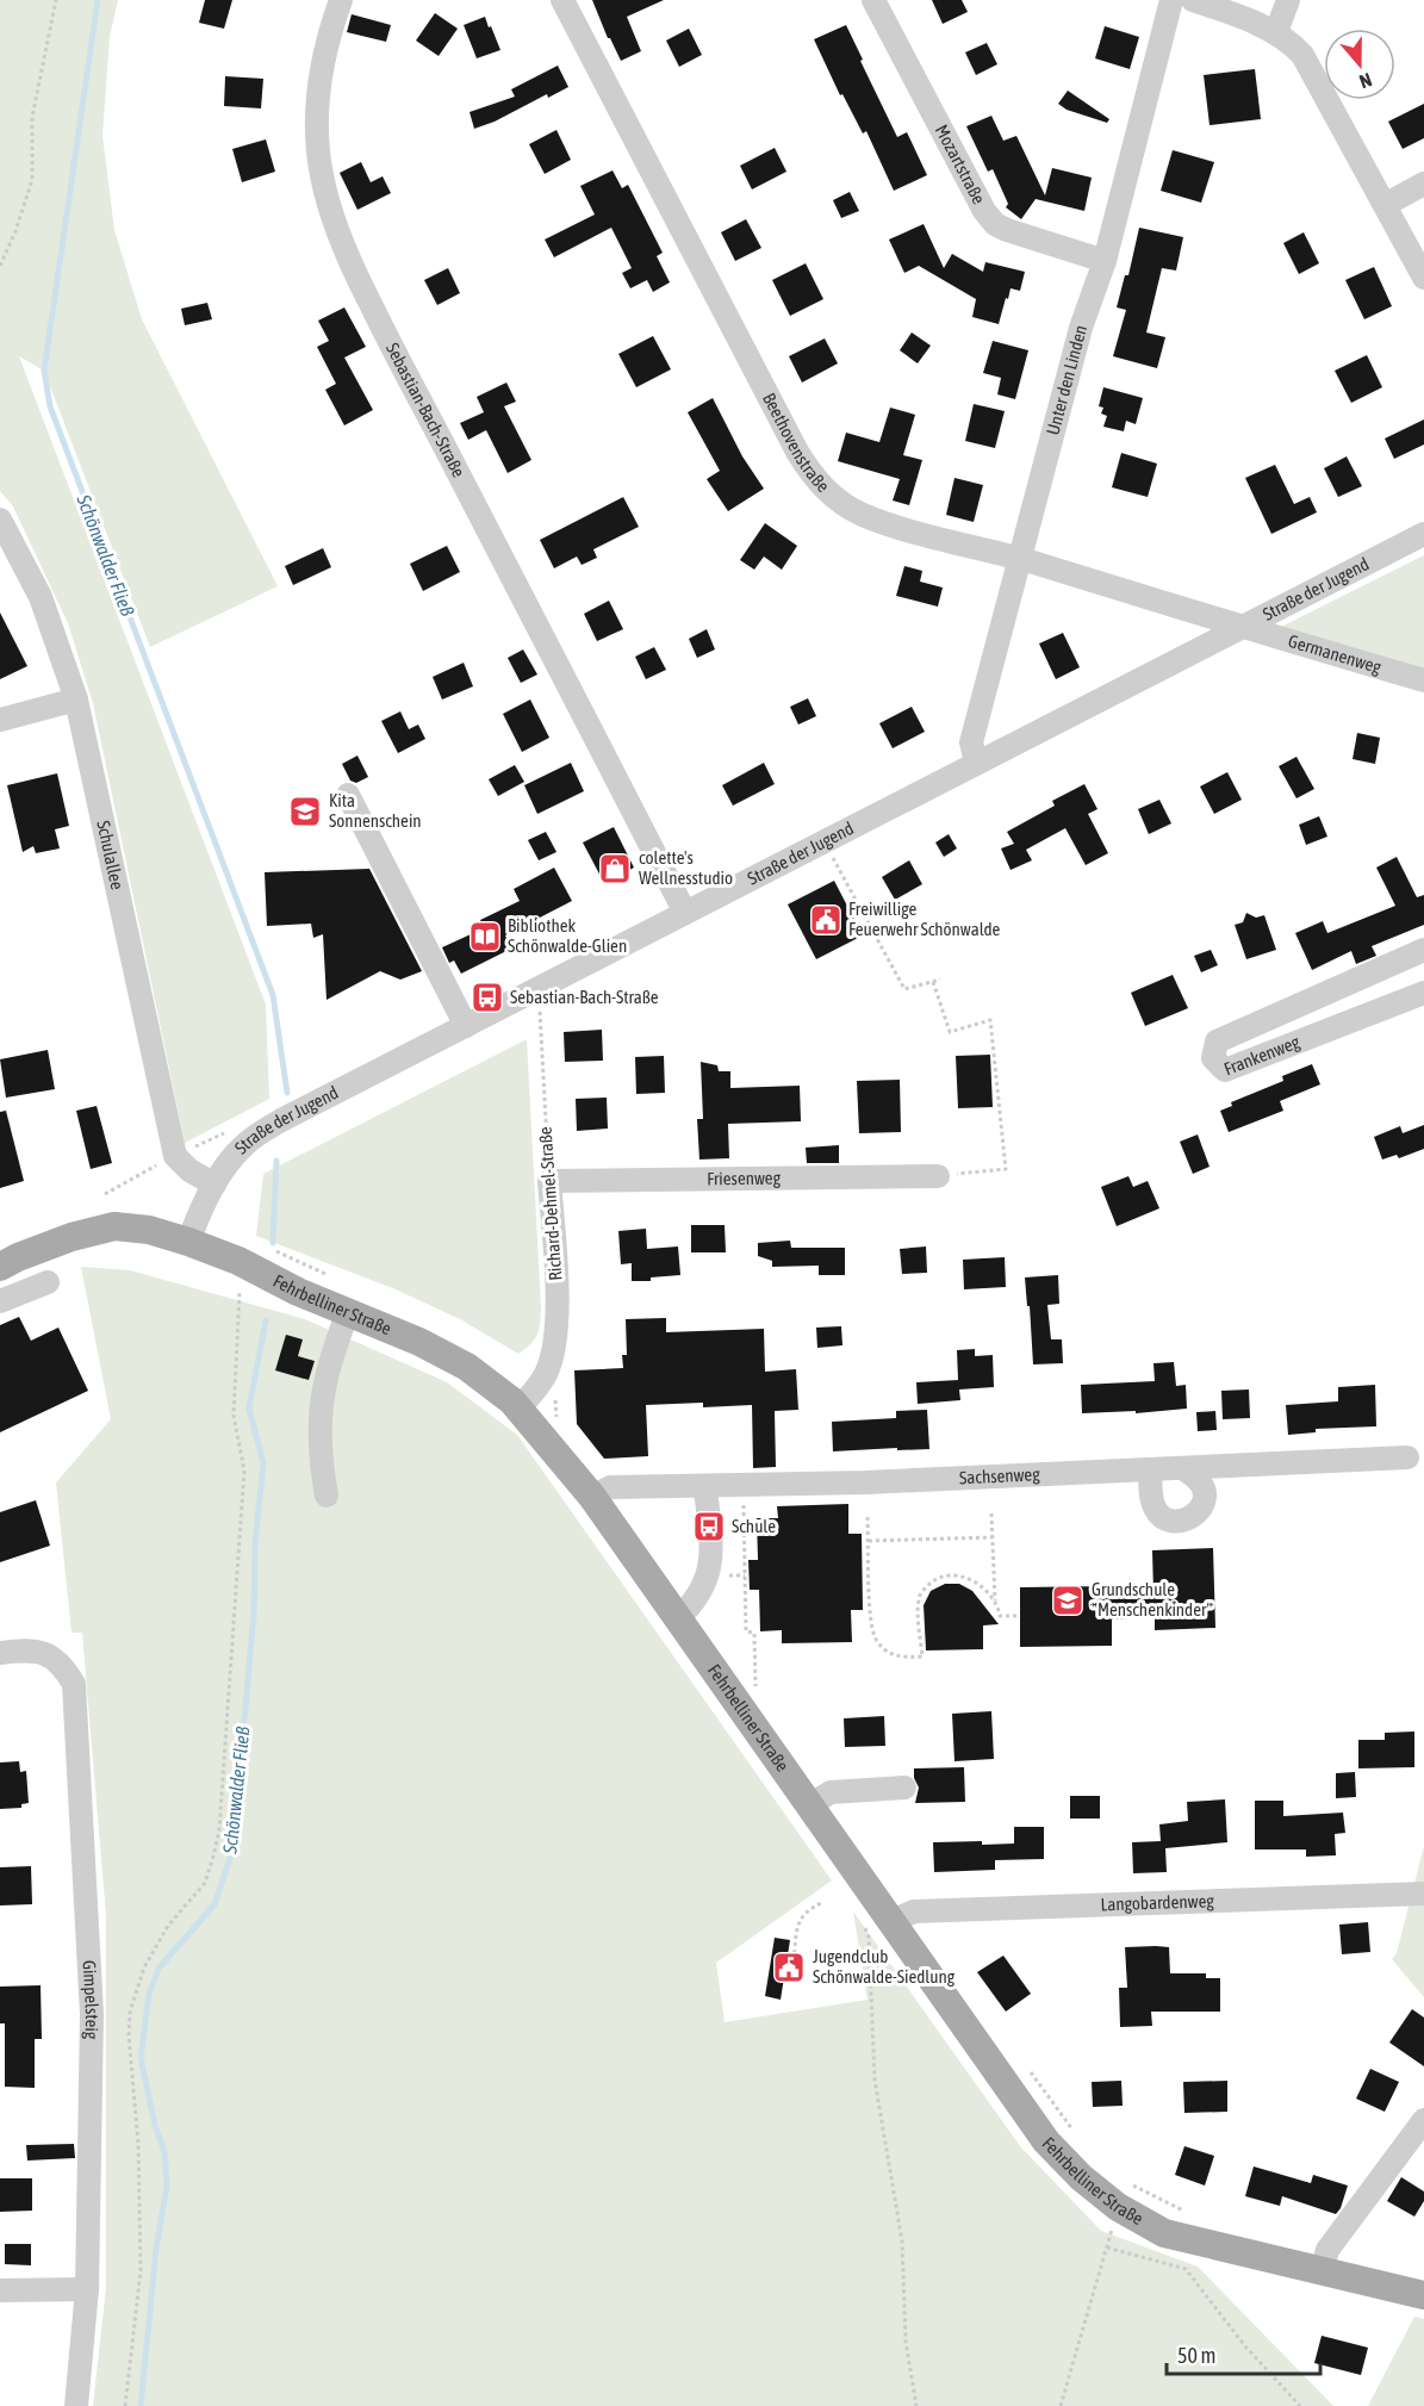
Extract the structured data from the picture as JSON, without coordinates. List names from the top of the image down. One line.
{"streets":{"main road":["Fehrbelliner Straße"],"street":["Mozartstraße","Unter den Linden","Sebastian-Bach-Straße","Beethovenstraße","Straße der Jugend","Germanenweg","Schulallee","Frankenweg","Friesenweg","Richard-Dehmel-Straße","Sachsenweg","Langobardenweg","Gimpelsteig"]},"crossings":[["Mozartstraße","Unter den Linden"],["Unter den Linden","Beethovenstraße"],["Unter den Linden","Straße der Jugend"],["Sebastian-Bach-Straße","Straße der Jugend"],["Beethovenstraße","Straße der Jugend"],["Beethovenstraße","Germanenweg"],["Straße der Jugend","Germanenweg"],["Straße der Jugend","Richard-Dehmel-Straße"],["Straße der Jugend","Fehrbelliner Straße"],["Friesenweg","Richard-Dehmel-Straße"],["Richard-Dehmel-Straße","Fehrbelliner Straße"],["Fehrbelliner Straße","Sachsenweg"],["Fehrbelliner Straße","Langobardenweg"]],"water":["Schönwalder Fließ"],"places":{"school or university":["Kita Sonnenschein","Grundschule \"Menschenkinder\""],"shop":["colette's Wellnesstudio"],"public building":["Freiwillige Feuerwehr Schönwalde","Jugendclub Schönwalde-Siedlung"],"library":["Bibliothek Schönwalde-Glien"],"bus stop":["Sebastian-Bach-Straße","Schule"]},"scale_bar":"50 m","north":"bottom"}
